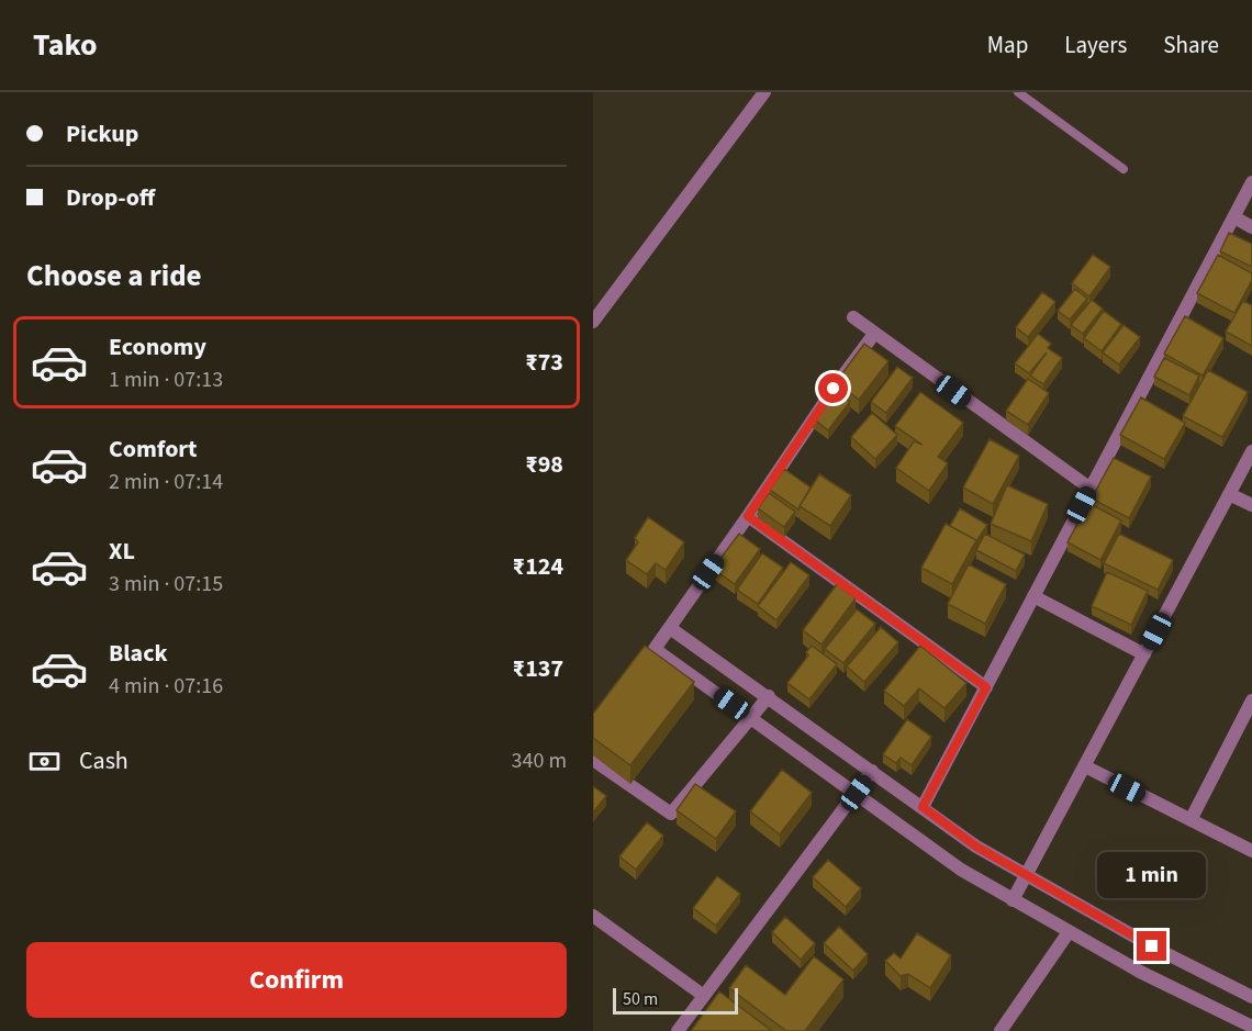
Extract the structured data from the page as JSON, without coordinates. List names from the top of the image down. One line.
{"scale_bar":"50 m","page":{"header":"Tako","nav":["Map","Layers","Share"],"banner":["Pickup","Drop-off"],"heading":"Choose a ride","list":[{"name":"Economy","note":"1 min · 07:13","value":"₹73"},{"name":"Comfort","note":"2 min · 07:14","value":"₹98"},{"name":"XL","note":"3 min · 07:15","value":"₹124"},{"name":"Black","note":"4 min · 07:16","value":"₹137"}],"pay":["Cash","340 m"],"bubble":"1 min","buttons":"Confirm","scale":"50 m"}}
